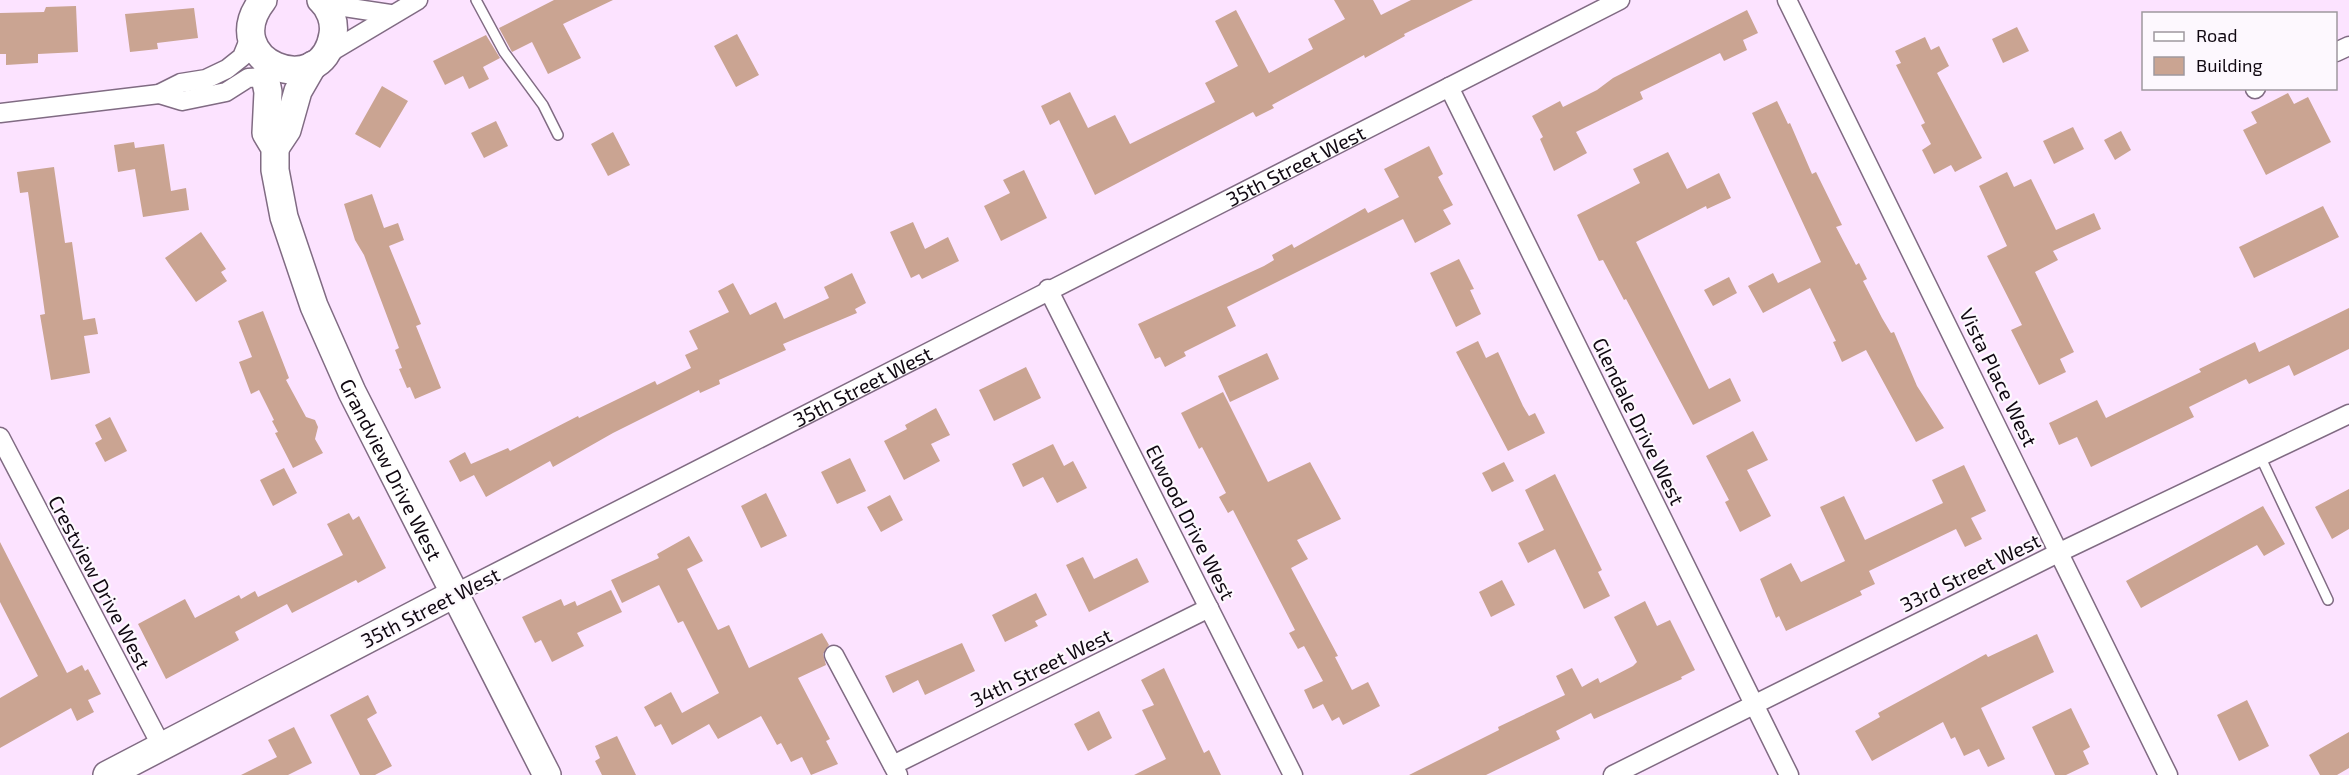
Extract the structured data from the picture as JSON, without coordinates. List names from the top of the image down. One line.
{"streets":{"street":["35th Street West","Vista Place West","Glendale Drive West","Grandview Drive West","Elwood Drive West","33rd Street West","Crestview Drive West","34th Street West"]},"crossings":[["35th Street West","Glendale Drive West"],["35th Street West","Grandview Drive West"],["35th Street West","Elwood Drive West"],["35th Street West","Crestview Drive West"],["Vista Place West","33rd Street West"],["Glendale Drive West","33rd Street West"],["Elwood Drive West","34th Street West"]],"legend":["Road","Building"]}
